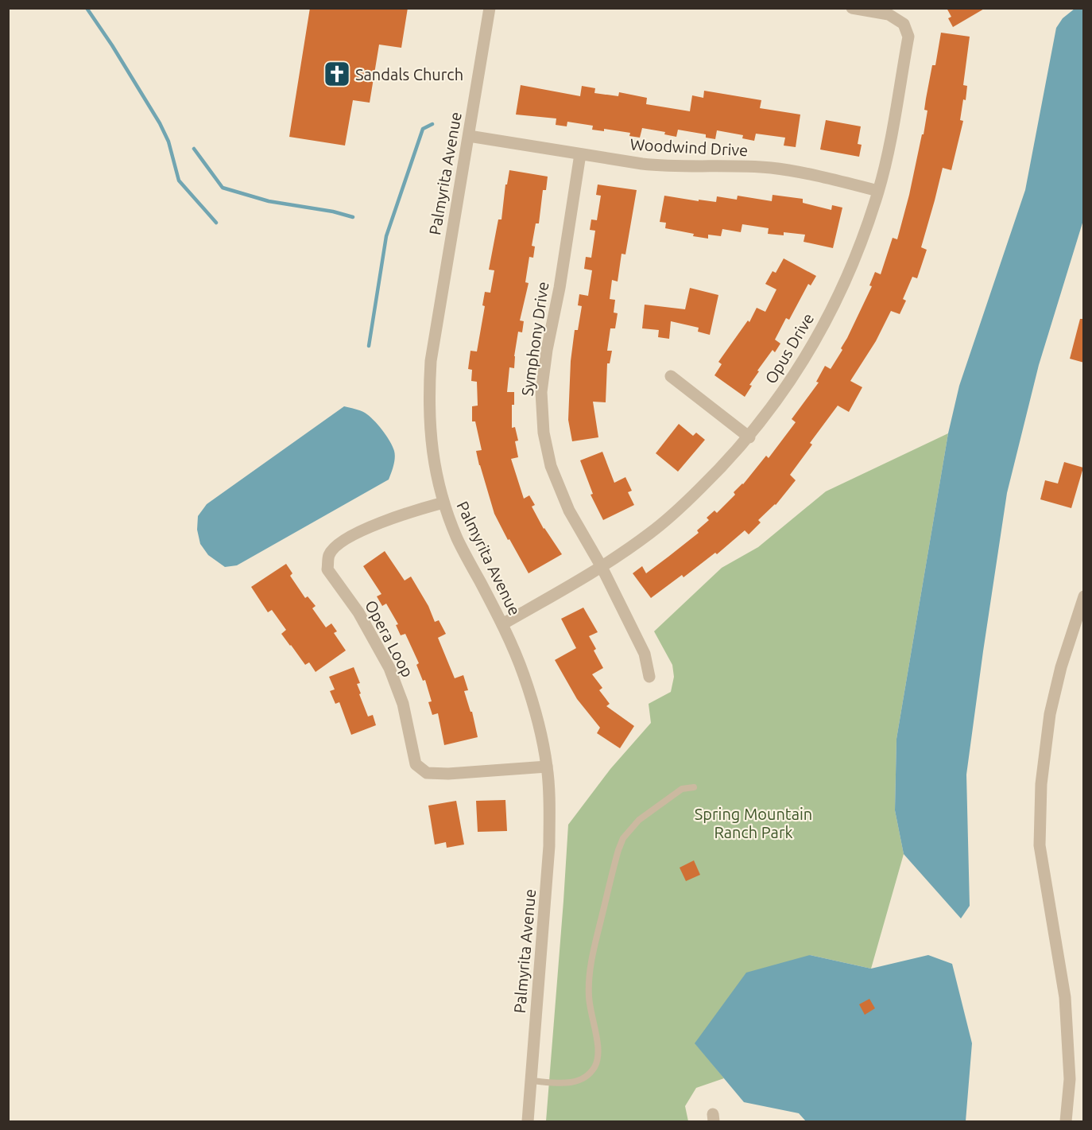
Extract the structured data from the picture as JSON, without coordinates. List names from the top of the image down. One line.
{"streets":{"street":["Woodwind Drive","Palmyrita Avenue","Symphony Drive","Opus Drive","Opera Loop"]},"crossings":[["Woodwind Drive","Palmyrita Avenue"],["Woodwind Drive","Symphony Drive"],["Woodwind Drive","Opus Drive"],["Palmyrita Avenue","Opus Drive"],["Palmyrita Avenue","Opera Loop"],["Symphony Drive","Opus Drive"]],"parks":["Spring Mountain Ranch Park"],"places":{"church":["Sandals Church"]}}
